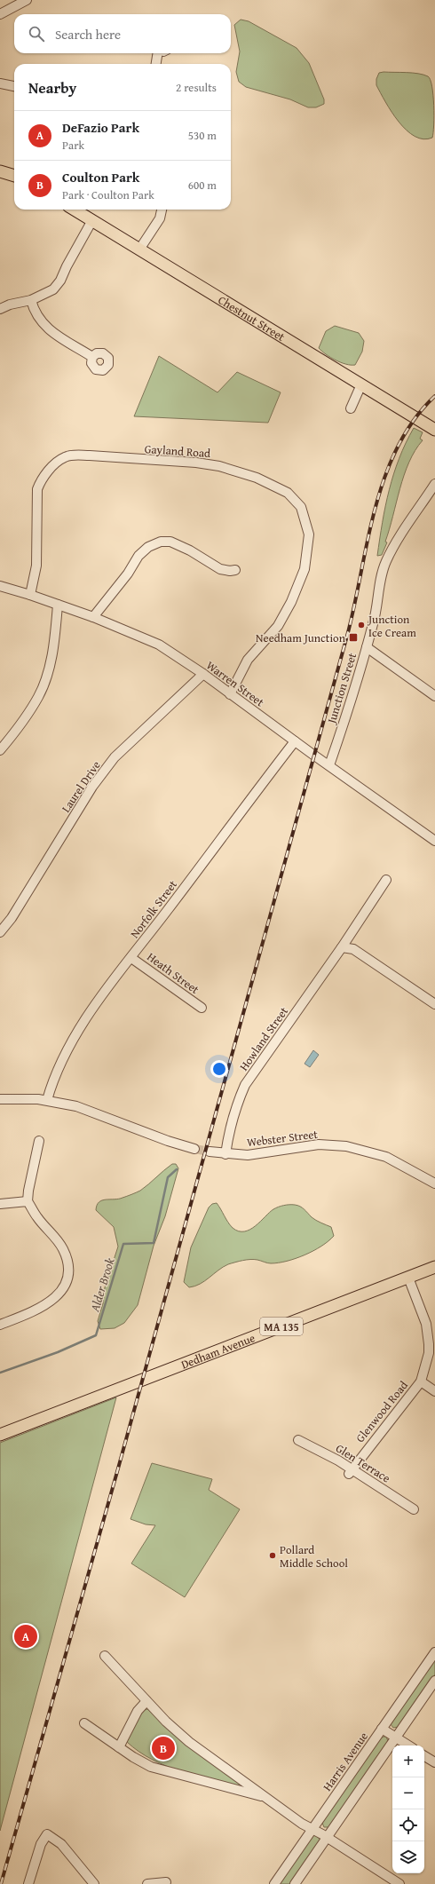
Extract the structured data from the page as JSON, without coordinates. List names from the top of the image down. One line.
{"streets":{"main road":["Chestnut Street","MA 135","Dedham Avenue"],"street":["Gayland Road","Warren Street","Junction Street","Laurel Drive","Norfolk Street","Heath Street","Howland Street","Webster Street","Glenwood Road","Glen Terrace","Harris Avenue"]},"crossings":[["Gayland Road","Warren Street"],["Warren Street","Junction Street"],["Warren Street","Laurel Drive"],["Warren Street","Norfolk Street"],["Norfolk Street","Heath Street"],["Howland Street","Webster Street"],["Glenwood Road","Glen Terrace"]],"water":["Alder Brook"],"places":{"other":["Junction Ice Cream","Pollard Middle School"],"transit":["Needham Junction"]},"page":{"search":"Search here","heading":["Nearby","2 results"],"list":[{"mark":"A","name":"DeFazio Park","note":"Park","value":"530 m"},{"mark":"B","name":"Coulton Park","note":"Park · Coulton Park","value":"600 m"}],"pins":["A","B"],"map_buttons":["+","−"]}}
